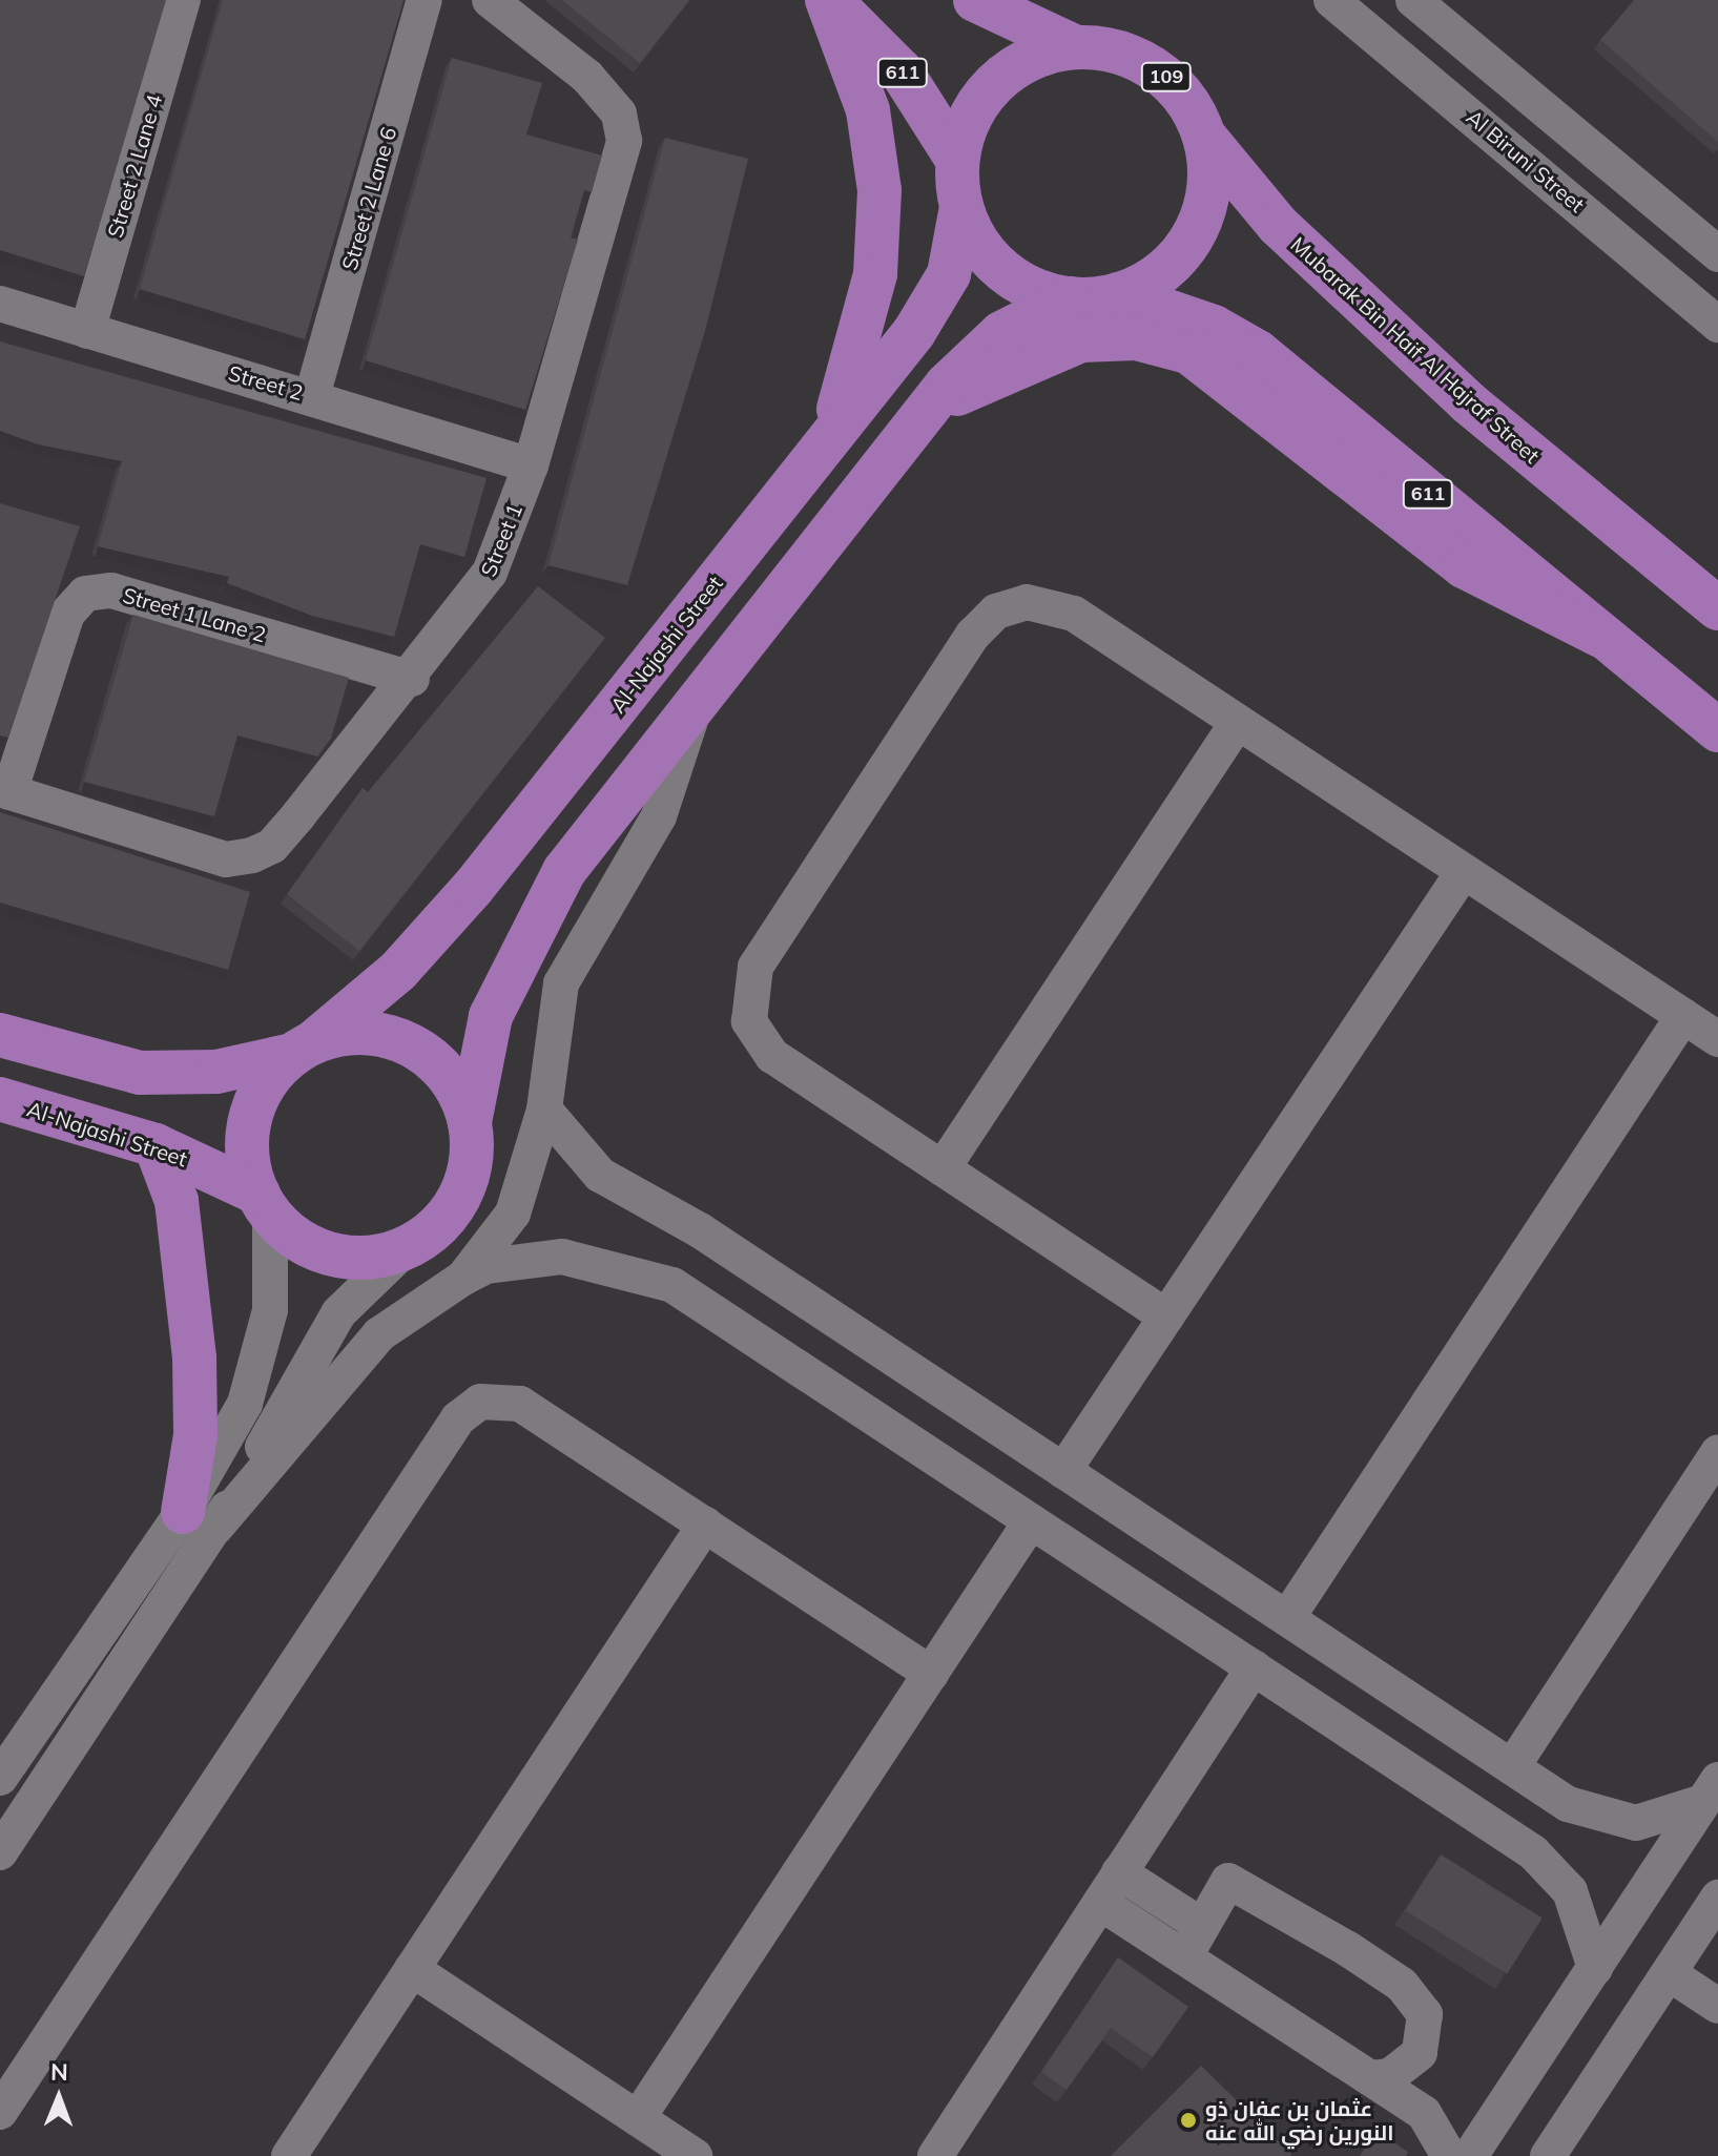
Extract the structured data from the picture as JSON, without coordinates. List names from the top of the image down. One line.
{"streets":{"main road":["611","109","Mubarak Bin Haif Al Hajraf Street","Al-Najashi Street"],"street":["Al Biruni Street","Street 2 Lane 4","Street 2 Lane 6","Street 2","Street 1","Street 1 Lane 2"]},"crossings":[["611","109"],["611","Mubarak Bin Haif Al Hajraf Street"],["611","Al-Najashi Street"],["109","Mubarak Bin Haif Al Hajraf Street"],["109","Al-Najashi Street"],["Street 2 Lane 4","Street 2"],["Street 2 Lane 6","Street 2"],["Mubarak Bin Haif Al Hajraf Street","Al-Najashi Street"],["Street 2","Street 1"],["Street 1","Street 1 Lane 2"]],"places":["عثمان بن عفان ذو النورين رضي الله عنه"],"north":"top"}
